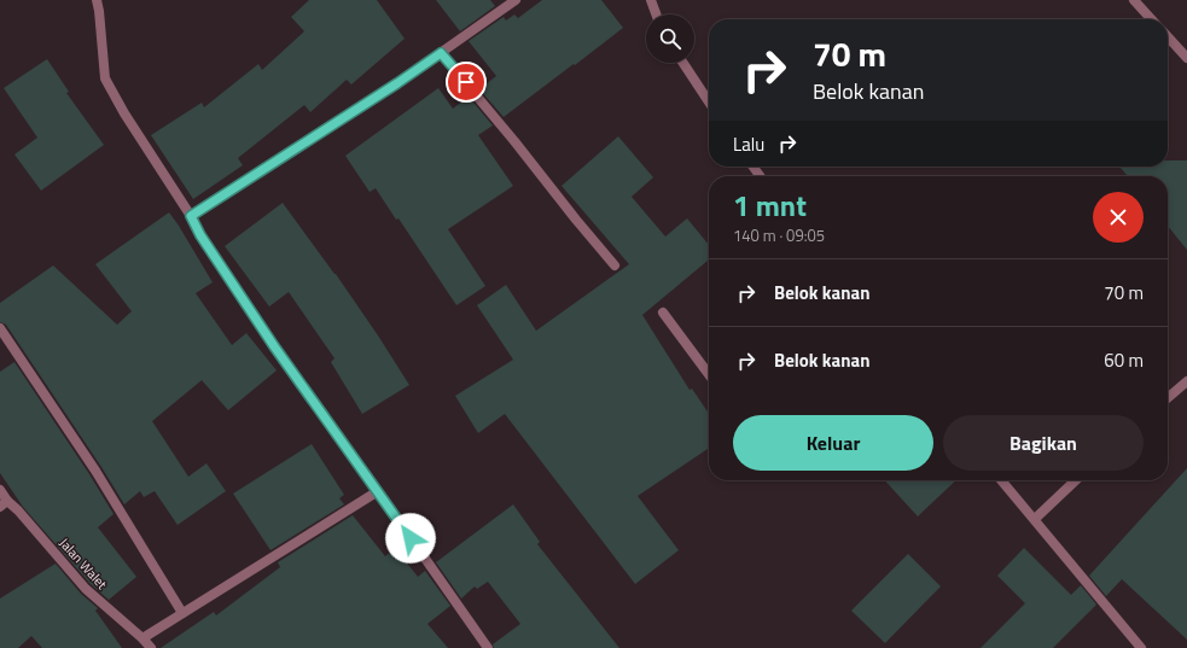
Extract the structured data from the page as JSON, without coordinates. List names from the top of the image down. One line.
{"streets":{"street":["Jalan Walet"]},"page":{"turn":["70 m","Belok kanan"],"then":"Lalu","heading":["1 mnt","140 m · 09:05"],"list":[{"name":"Belok kanan","value":"70 m"},{"name":"Belok kanan","value":"60 m"}],"buttons":["Keluar","Bagikan"]}}
